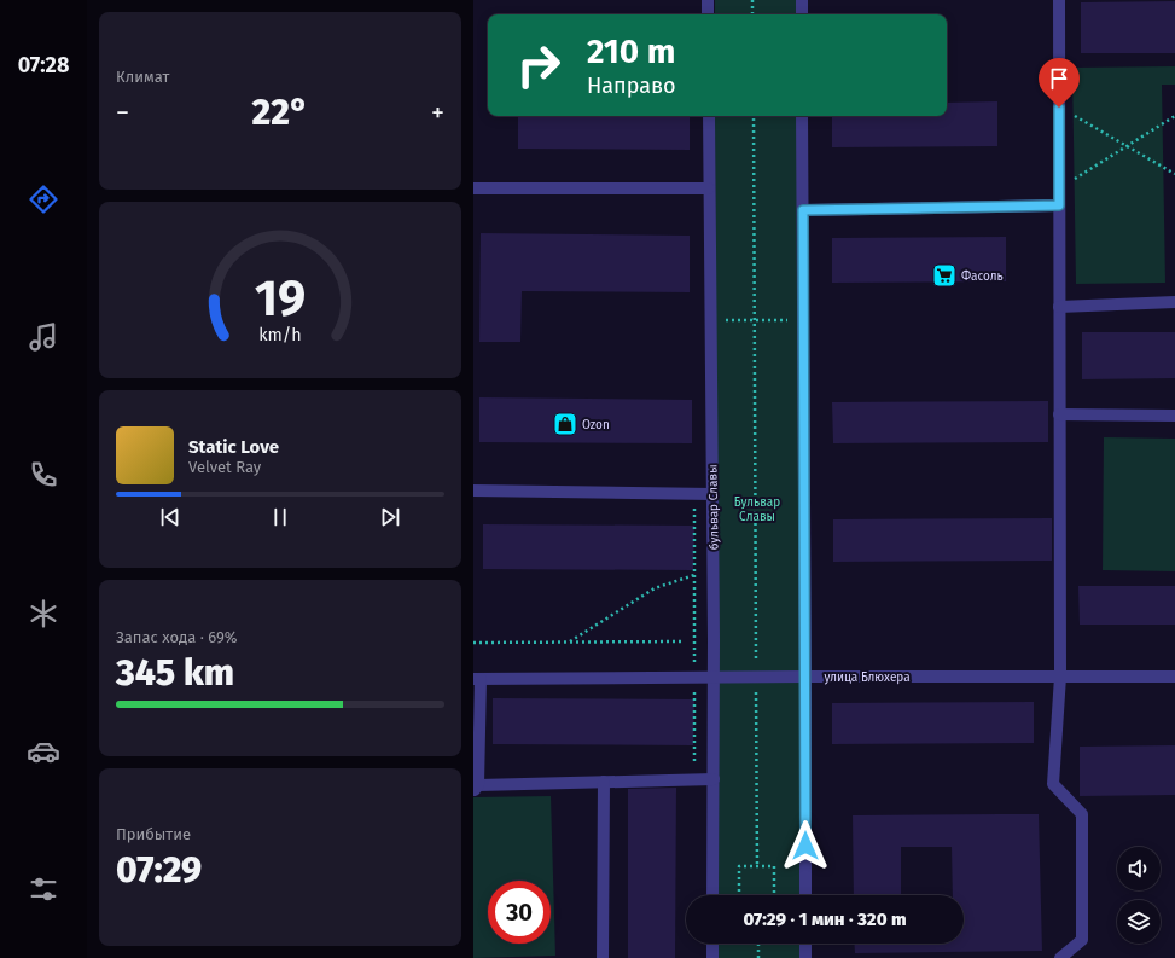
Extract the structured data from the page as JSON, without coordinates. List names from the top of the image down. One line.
{"streets":{"street":["бульвар Славы","улица Блюхера"]},"crossings":[["бульвар Славы","улица Блюхера"]],"parks":["Бульвар Славы"],"places":{"supermarket":["Фасоль"],"shop":["Ozon"]},"page":{"tabs":"07:28","tile":["Климат",["Запас хода · 69%","345 km"],["Прибытие","07:29"]],"turn":["210 m","Направо"],"heat":["−","22°","+"],"song":["Static Love","Velvet Ray"],"limit":"30","trip":"07:29 · 1 мин · 320 m","gauge":["19","km/h"]}}
